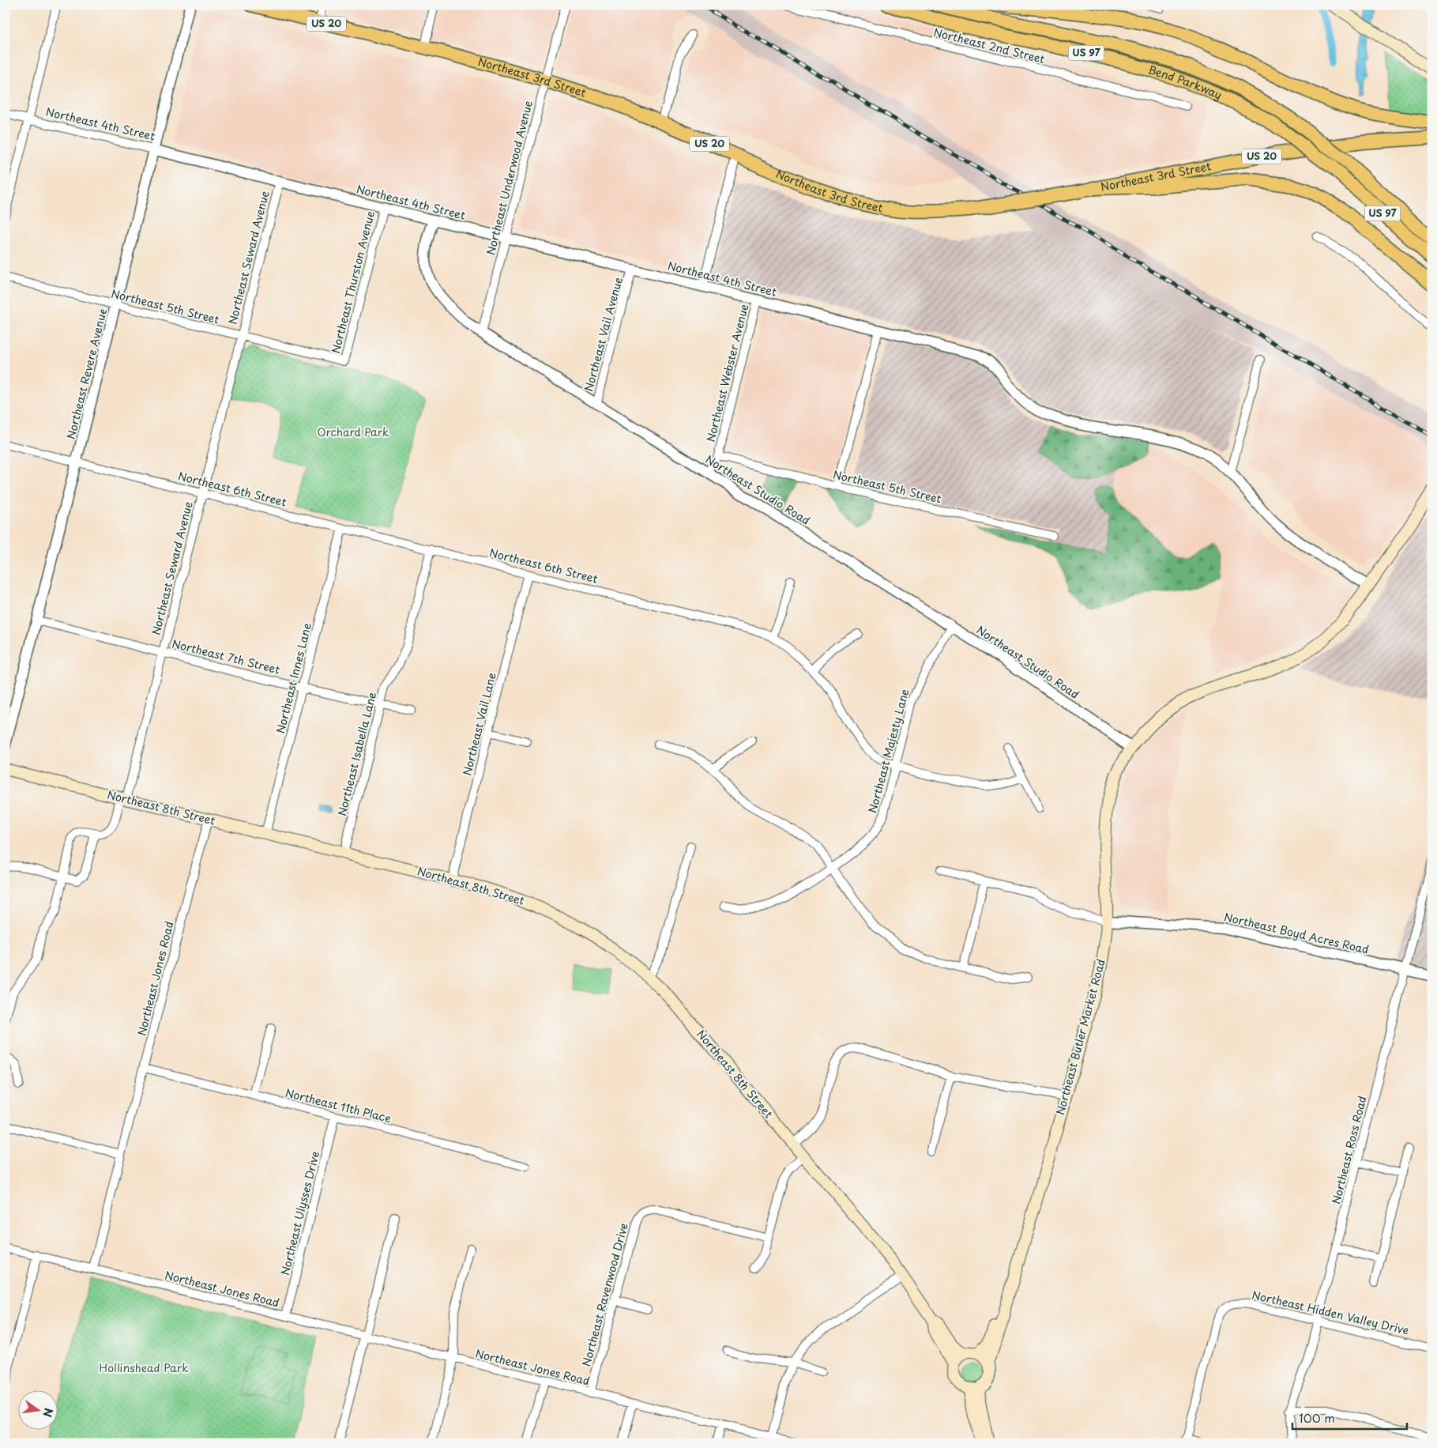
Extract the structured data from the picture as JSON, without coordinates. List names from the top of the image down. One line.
{"streets":{"main road":["US 20","US 97","Northeast 3rd Street","Bend Parkway","Northeast 8th Street","Northeast Butler Market Road"],"street":["Northeast 2nd Street","Northeast 4th Street","Northeast Underwood Avenue","Northeast Seward Avenue","Northeast Thurston Avenue","Northeast 5th Street","Northeast Vail Avenue","Northeast Webster Avenue","Northeast Revere Avenue","Northeast 6th Street","Northeast Studio Road","Northeast 7th Street","Northeast Innes Lane","Northeast Vail Lane","Northeast Majesty Lane","Northeast Isabella Lane","Northeast Boyd Acres Road","Northeast Jones Road","Northeast 11th Place","Northeast Ross Road","Northeast Ulysses Drive","Northeast Ravenwood Drive","Northeast Hidden Valley Drive"]},"crossings":[["Northeast 3rd Street","Northeast Underwood Avenue"],["Northeast 4th Street","Northeast Underwood Avenue"],["Northeast 4th Street","Northeast Seward Avenue"],["Northeast 4th Street","Northeast Thurston Avenue"],["Northeast 4th Street","Northeast Vail Avenue"],["Northeast 4th Street","Northeast Webster Avenue"],["Northeast 4th Street","Northeast Revere Avenue"],["Northeast 4th Street","Northeast Studio Road"],["Northeast 4th Street","Northeast Butler Market Road"],["Northeast Underwood Avenue","Northeast Studio Road"],["Northeast Seward Avenue","Northeast 5th Street"],["Northeast Seward Avenue","Northeast 6th Street"],["Northeast Seward Avenue","Northeast 7th Street"],["Northeast Seward Avenue","Northeast 8th Street"],["Northeast Thurston Avenue","Northeast 5th Street"],["Northeast 5th Street","Northeast Webster Avenue"],["Northeast 5th Street","Northeast Revere Avenue"],["Northeast Vail Avenue","Northeast Studio Road"],["Northeast Webster Avenue","Northeast Studio Road"],["Northeast Revere Avenue","Northeast 6th Street"],["Northeast Revere Avenue","Northeast 7th Street"],["Northeast 6th Street","Northeast Innes Lane"],["Northeast 6th Street","Northeast Vail Lane"],["Northeast 6th Street","Northeast Majesty Lane"],["Northeast 6th Street","Northeast Isabella Lane"],["Northeast Studio Road","Northeast Majesty Lane"],["Northeast Studio Road","Northeast Butler Market Road"],["Northeast 7th Street","Northeast Innes Lane"],["Northeast 7th Street","Northeast Isabella Lane"],["Northeast Innes Lane","Northeast 8th Street"],["Northeast Vail Lane","Northeast 8th Street"],["Northeast Isabella Lane","Northeast 8th Street"],["Northeast 8th Street","Northeast Jones Road"],["Northeast 8th Street","Northeast Butler Market Road"],["Northeast Boyd Acres Road","Northeast Butler Market Road"],["Northeast Boyd Acres Road","Northeast Ross Road"],["Northeast Jones Road","Northeast 11th Place"],["Northeast Jones Road","Northeast Ulysses Drive"],["Northeast Jones Road","Northeast Ravenwood Drive"],["Northeast 11th Place","Northeast Ulysses Drive"],["Northeast Ross Road","Northeast Hidden Valley Drive"]],"parks":["Orchard Park","Hollinshead Park"],"scale_bar":"100 m","north":"right"}
